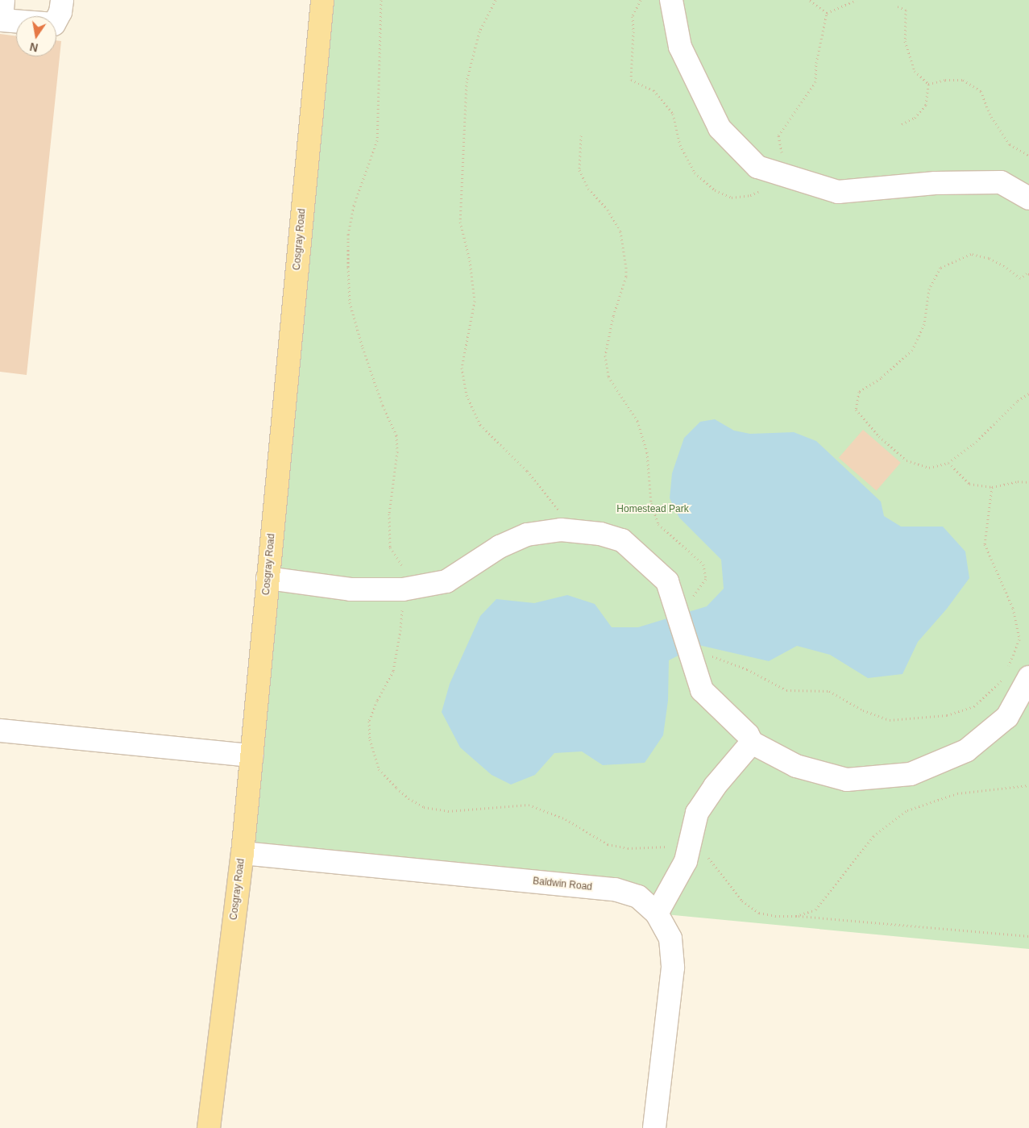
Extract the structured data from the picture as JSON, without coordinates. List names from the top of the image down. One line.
{"streets":{"main road":["Cosgray Road"],"street":["Baldwin Road"]},"crossings":[["Cosgray Road","Baldwin Road"]],"parks":["Homestead Park"],"north":"bottom"}
